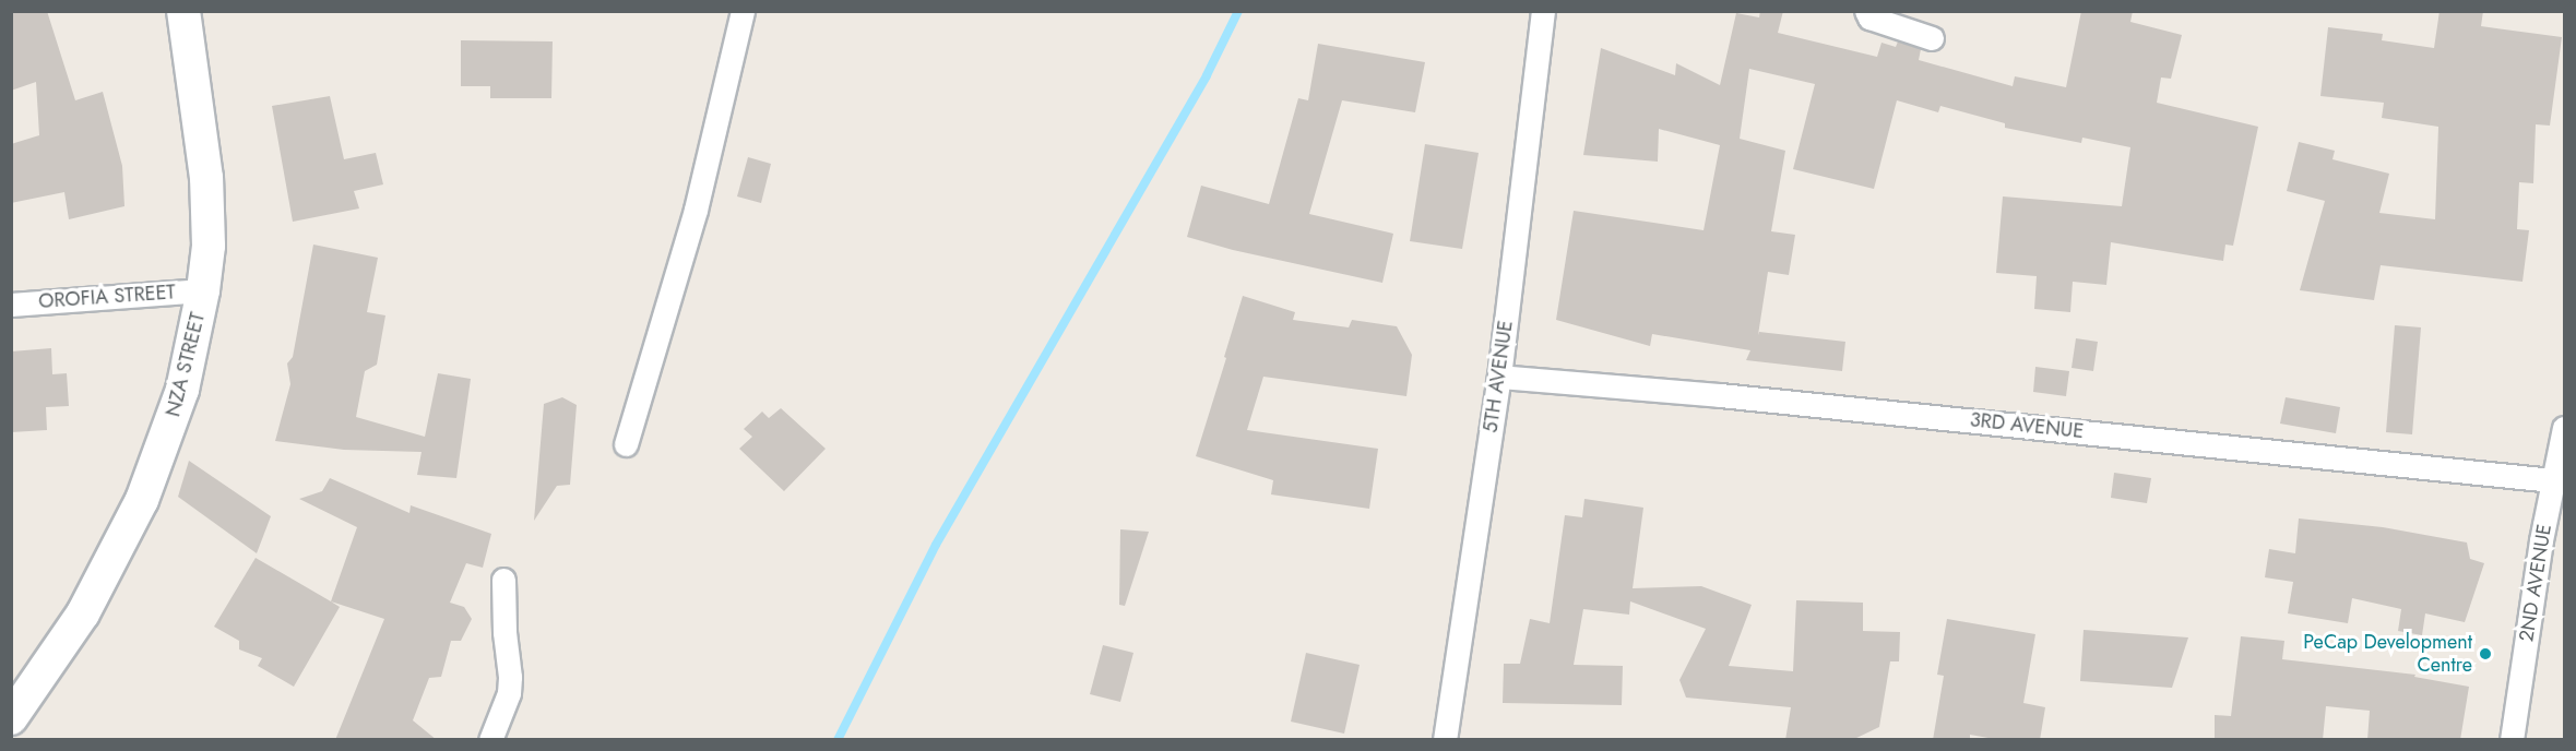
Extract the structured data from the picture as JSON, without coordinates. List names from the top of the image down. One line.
{"streets":{"street":["OROFIA STREET","NZA STREET","5TH AVENUE","3RD AVENUE","2ND AVENUE"]},"crossings":[["OROFIA STREET","NZA STREET"],["5TH AVENUE","3RD AVENUE"],["3RD AVENUE","2ND AVENUE"]],"places":["PeCap Development Centre"]}
